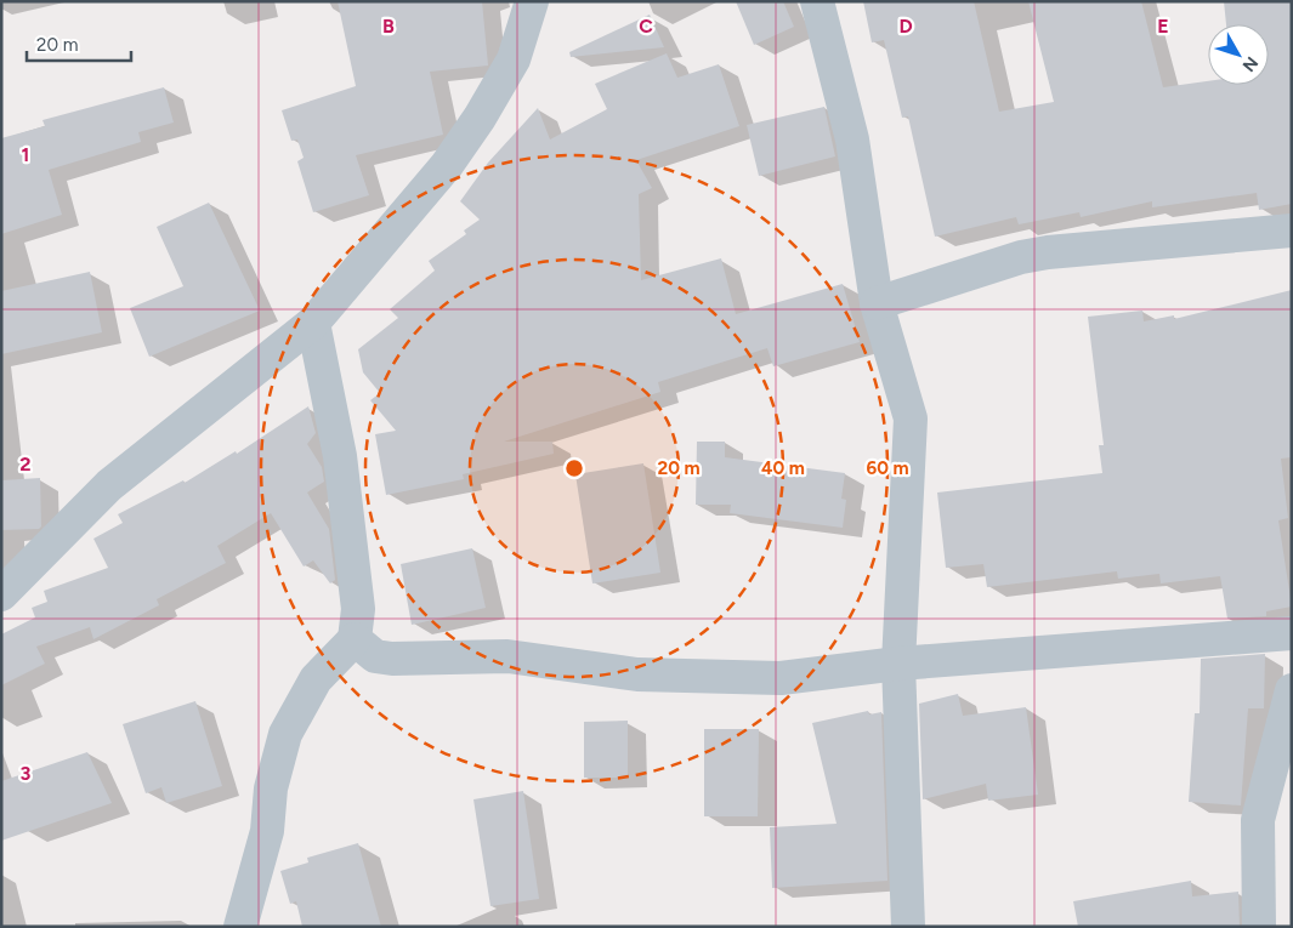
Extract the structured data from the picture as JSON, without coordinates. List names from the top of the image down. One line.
{"scale_bar":"20 m","north":"bottom right","grid":{"columns":["B","C","D","E"],"rows":["1","2","3"]},"rings":["20 m","40 m","60 m"]}
